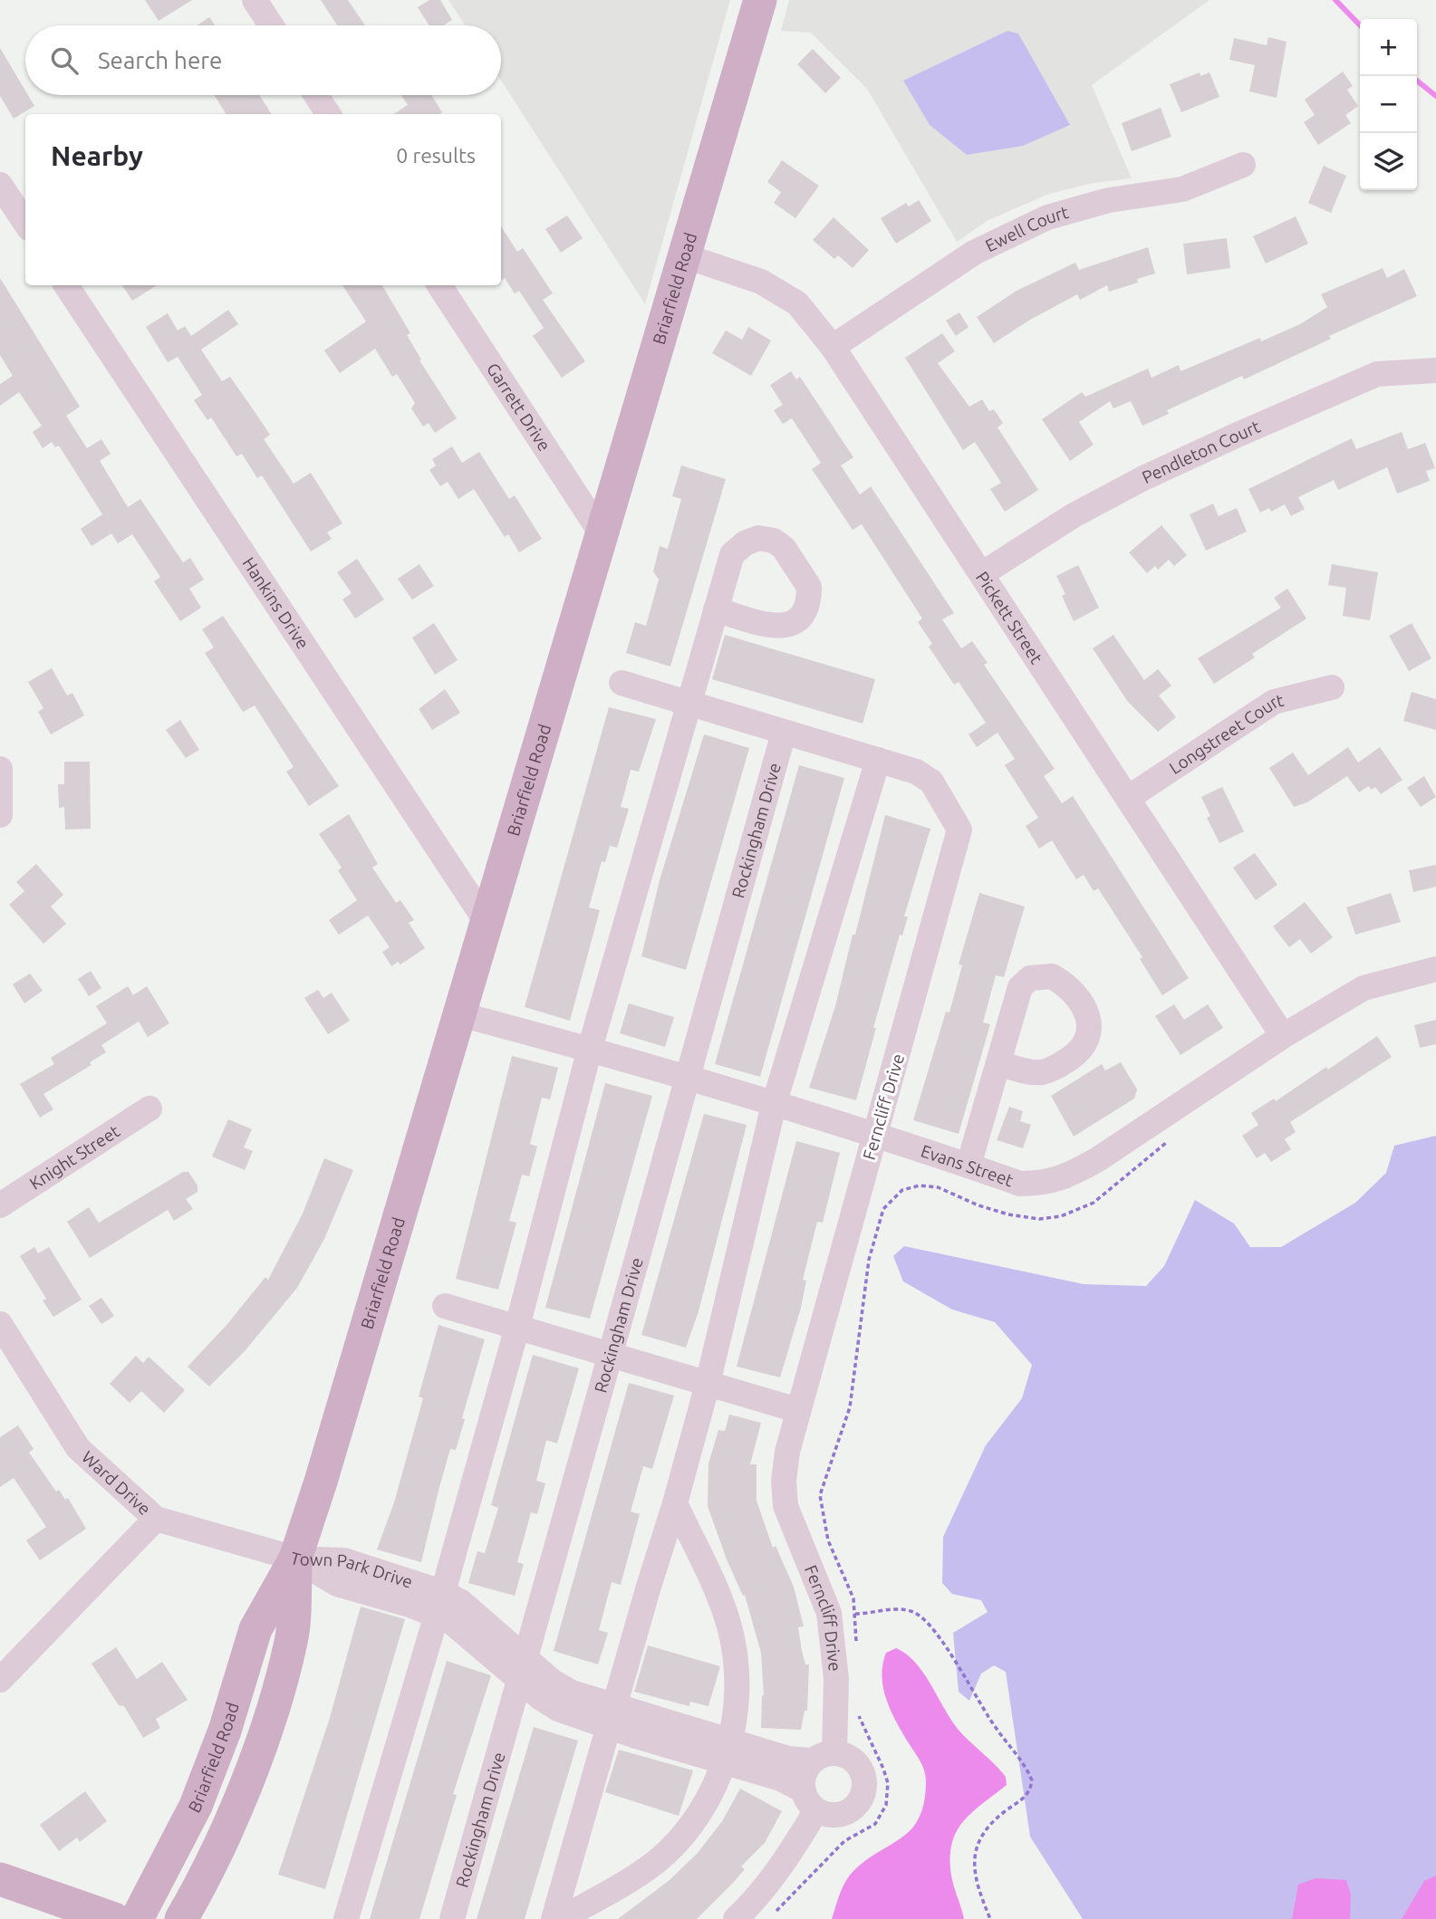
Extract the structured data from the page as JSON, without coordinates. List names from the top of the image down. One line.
{"streets":{"main road":["Briarfield Road"],"street":["Ewell Court","Garrett Drive","Pendleton Court","Hankins Drive","Pickett Street","Longstreet Court","Rockingham Drive","Ferncliff Drive","Knight Street","Evans Street","Ward Drive","Town Park Drive"]},"crossings":[["Ewell Court","Pickett Street"],["Briarfield Road","Garrett Drive"],["Briarfield Road","Hankins Drive"],["Briarfield Road","Pickett Street"],["Briarfield Road","Evans Street"],["Briarfield Road","Ward Drive"],["Briarfield Road","Town Park Drive"],["Pendleton Court","Pickett Street"],["Pickett Street","Longstreet Court"],["Pickett Street","Evans Street"],["Rockingham Drive","Ferncliff Drive"],["Rockingham Drive","Evans Street"],["Rockingham Drive","Town Park Drive"],["Ferncliff Drive","Evans Street"],["Ferncliff Drive","Town Park Drive"],["Ward Drive","Town Park Drive"]],"page":{"map_buttons":["+","−"],"search":"Search here","heading":["Nearby","0 results"]}}
